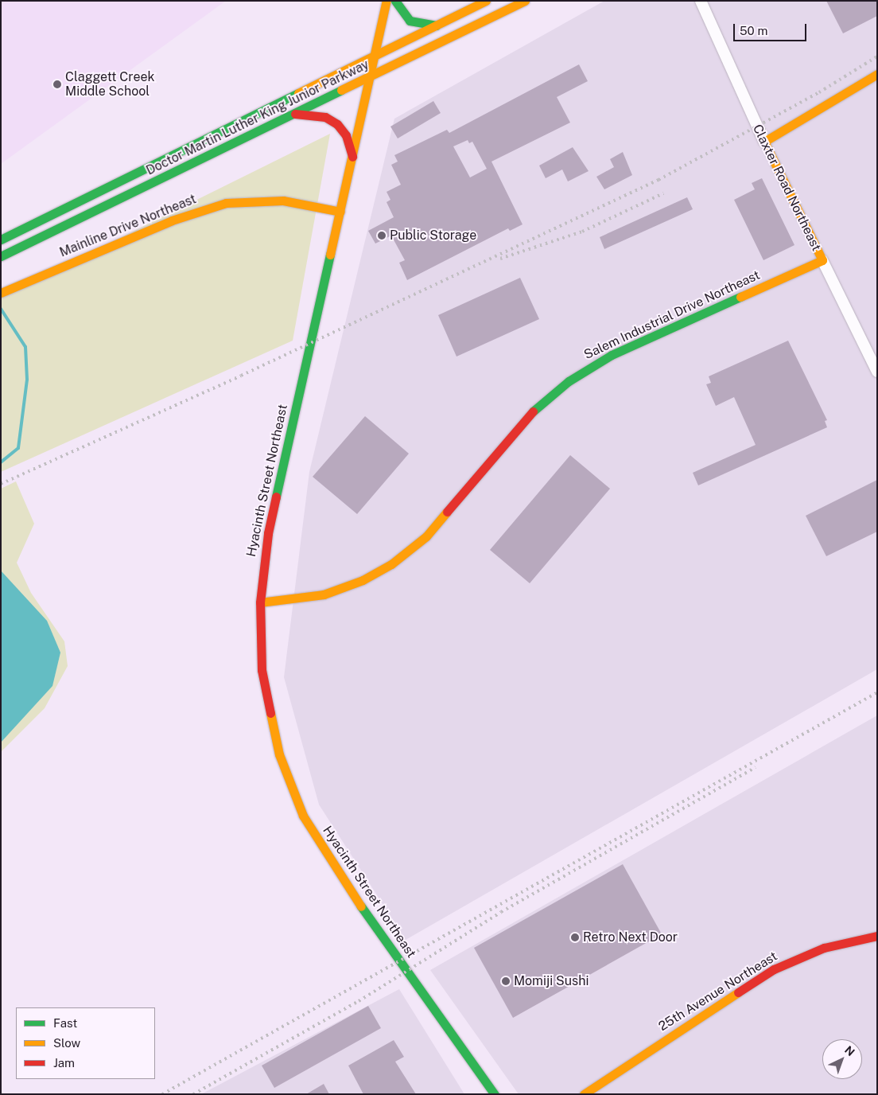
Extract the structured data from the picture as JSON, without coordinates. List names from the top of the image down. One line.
{"streets":{"main road":["Doctor Martin Luther King Junior Parkway","Claxter Road Northeast","Mainline Drive Northeast","Salem Industrial Drive Northeast","Hyacinth Street Northeast","25th Avenue Northeast"]},"crossings":[["Doctor Martin Luther King Junior Parkway","Hyacinth Street Northeast"],["Claxter Road Northeast","Salem Industrial Drive Northeast"],["Mainline Drive Northeast","Hyacinth Street Northeast"],["Salem Industrial Drive Northeast","Hyacinth Street Northeast"]],"places":["Claggett Creek Middle School","Public Storage","Retro Next Door","Momiji Sushi"],"legend":["Fast","Slow","Jam"],"scale_bar":"50 m","north":"top right"}
